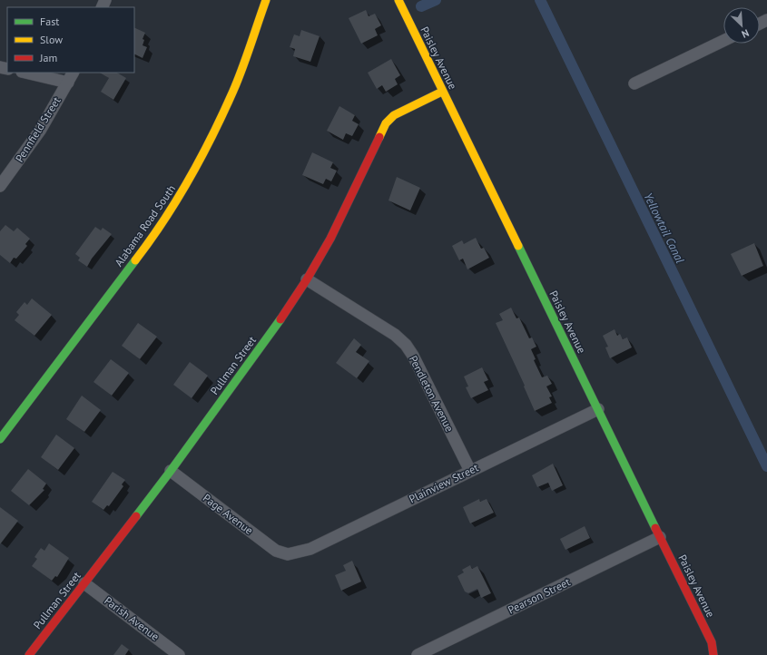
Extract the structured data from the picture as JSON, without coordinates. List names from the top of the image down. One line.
{"streets":{"street":["Paisley Avenue","Pennfield Street","Alabama Road South","Pullman Street","Pendleton Avenue","Plainview Street","Page Avenue","Pearson Street","Parish Avenue"]},"crossings":[["Paisley Avenue","Pullman Street"],["Paisley Avenue","Plainview Street"],["Paisley Avenue","Pearson Street"],["Pullman Street","Pendleton Avenue"],["Pullman Street","Page Avenue"],["Pullman Street","Parish Avenue"],["Pendleton Avenue","Plainview Street"],["Plainview Street","Page Avenue"]],"water":["Yellowtail Canal"],"legend":["Fast","Slow","Jam"],"north":"bottom right"}
